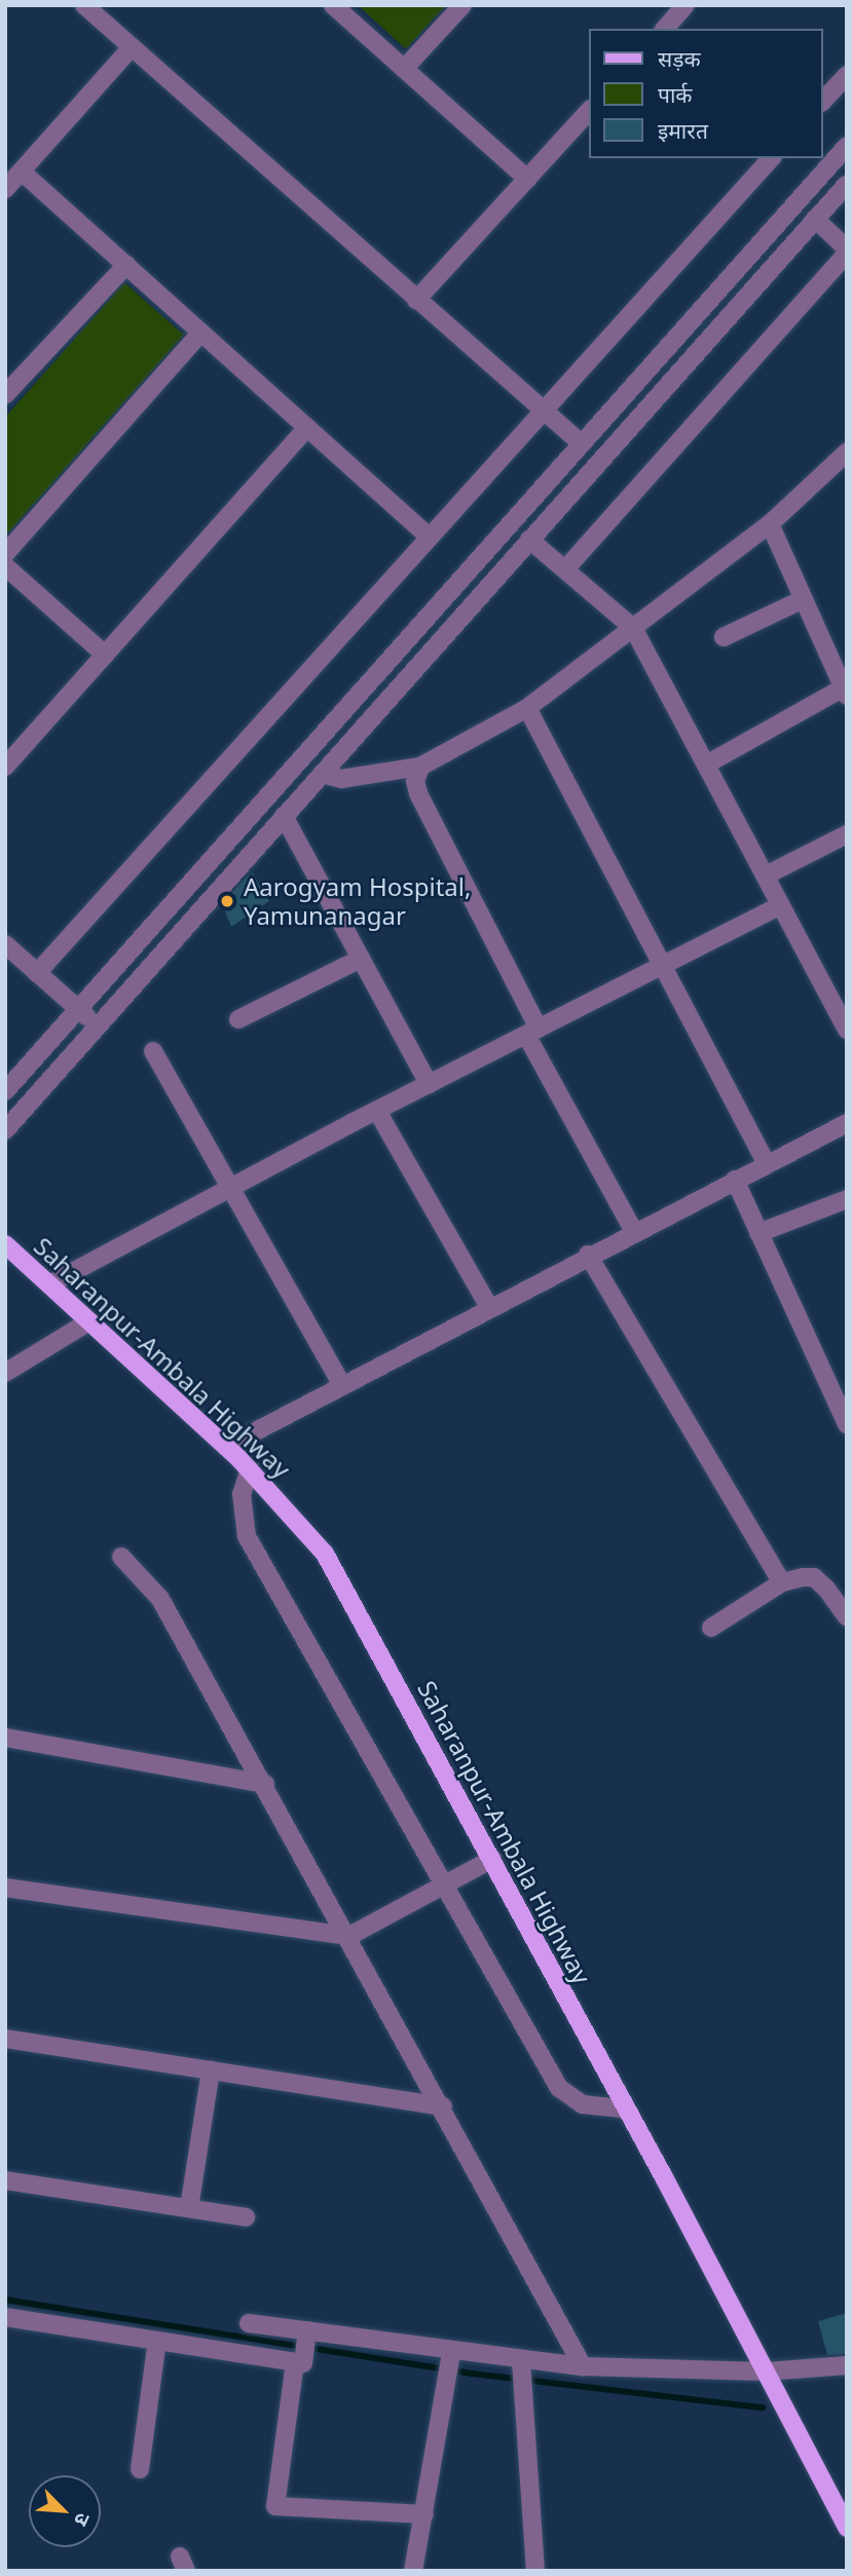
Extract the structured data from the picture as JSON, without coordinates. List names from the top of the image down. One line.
{"streets":{"main road":["Saharanpur-Ambala Highway"]},"places":["Aarogyam Hospital, Yamunanagar"],"legend":["सड़क","पार्क","इमारत"],"north":"bottom right"}
